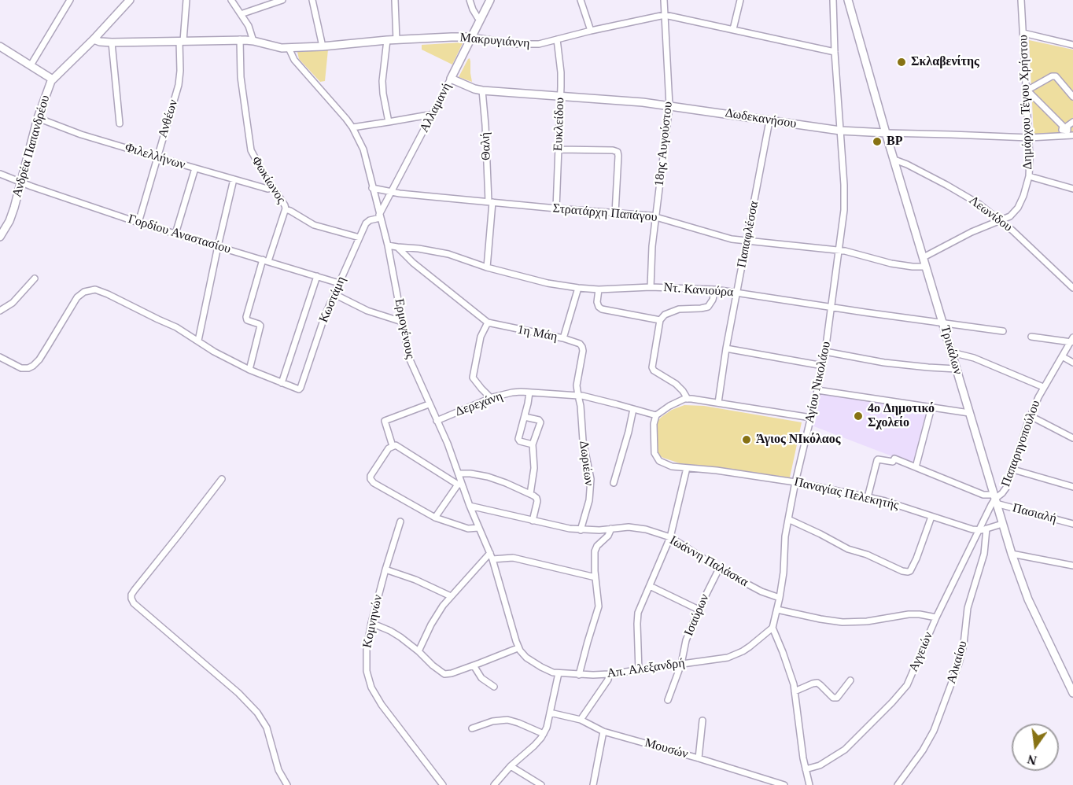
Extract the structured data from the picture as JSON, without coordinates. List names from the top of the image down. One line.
{"streets":{"main road":["Μακρυγιάννη","Αλλαμανή","Δωδεκανήσου","Ανδρέα Παπανδρέου","Τρικάλων"],"street":["Δημάρχου Τέγου Χρήστου","Ανθέων","Ευκλείδου","18ης Αυγούστου","Θαλή","Φιλελλήνων","Φωκίωνος","Στρατάρχη Παπάγου","Λεωνίδου","Γορδίου Αναστασίου","Παπαφλέσσα","Ντ. Κανιούρα","Κωστάμη","Ερμογένους","1η Μάη","Αγίου Νικολάου","Δερεχάνη","Παπαρηγοπούλου","Δωριέων","Παναγίας Πελεκητής","Πασιαλή","Ιωάννη Παλάσκα","Ισαύρων","Κομνηνών","Αγγειών","Αλκαίου","Απ. Αλεξανδρή","Μουσών"]},"crossings":[["Μακρυγιάννη","Αλλαμανή"],["Μακρυγιάννη","Ανθέων"],["Μακρυγιάννη","Ευκλείδου"],["Μακρυγιάννη","18ης Αυγούστου"],["Μακρυγιάννη","Ανδρέα Παπανδρέου"],["Μακρυγιάννη","Φωκίωνος"],["Μακρυγιάννη","Ερμογένους"],["Μακρυγιάννη","Αγίου Νικολάου"],["Δημάρχου Τέγου Χρήστου","Δωδεκανήσου"],["Δημάρχου Τέγου Χρήστου","Λεωνίδου"],["Δημάρχου Τέγου Χρήστου","Τρικάλων"],["Αλλαμανή","Δωδεκανήσου"],["Αλλαμανή","Στρατάρχη Παπάγου"],["Αλλαμανή","Κωστάμη"],["Αλλαμανή","Ερμογένους"],["Ανθέων","Φιλελλήνων"],["Ανθέων","Γορδίου Αναστασίου"],["Δωδεκανήσου","Ευκλείδου"],["Δωδεκανήσου","18ης Αυγούστου"],["Δωδεκανήσου","Θαλή"],["Δωδεκανήσου","Παπαφλέσσα"],["Δωδεκανήσου","Τρικάλων"],["Δωδεκανήσου","Αγίου Νικολάου"],["Ευκλείδου","Στρατάρχη Παπάγου"],["18ης Αυγούστου","Στρατάρχη Παπάγου"],["18ης Αυγούστου","Ντ. Κανιούρα"],["Ανδρέα Παπανδρέου","Φιλελλήνων"],["Ανδρέα Παπανδρέου","Γορδίου Αναστασίου"],["Θαλή","Στρατάρχη Παπάγου"],["Θαλή","Ντ. Κανιούρα"],["Φιλελλήνων","Φωκίωνος"],["Φωκίωνος","Γορδίου Αναστασίου"],["Στρατάρχη Παπάγου","Παπαφλέσσα"],["Στρατάρχη Παπάγου","Ερμογένους"],["Στρατάρχη Παπάγου","Τρικάλων"],["Στρατάρχη Παπάγου","Αγίου Νικολάου"],["Λεωνίδου","Τρικάλων"],["Γορδίου Αναστασίου","Κωστάμη"],["Παπαφλέσσα","Ντ. Κανιούρα"],["Ντ. Κανιούρα","1η Μάη"],["Ντ. Κανιούρα","Τρικάλων"],["Ντ. Κανιούρα","Αγίου Νικολάου"],["Κωστάμη","Ερμογένους"],["Ερμογένους","Δερεχάνη"],["Ερμογένους","Ιωάννη Παλάσκα"],["Ερμογένους","Απ. Αλεξανδρή"],["1η Μάη","Δερεχάνη"],["1η Μάη","Δωριέων"],["Τρικάλων","Παπαρηγοπούλου"],["Τρικάλων","Παναγίας Πελεκητής"],["Τρικάλων","Πασιαλή"],["Τρικάλων","Αγγειών"],["Αγίου Νικολάου","Παναγίας Πελεκητής"],["Αγίου Νικολάου","Ιωάννη Παλάσκα"],["Αγίου Νικολάου","Απ. Αλεξανδρή"],["Δερεχάνη","Δωριέων"],["Παπαρηγοπούλου","Πασιαλή"],["Παπαρηγοπούλου","Αγγειών"],["Δωριέων","Ιωάννη Παλάσκα"],["Παναγίας Πελεκητής","Πασιαλή"],["Παναγίας Πελεκητής","Αγγειών"],["Παναγίας Πελεκητής","Αλκαίου"],["Πασιαλή","Αγγειών"],["Ιωάννη Παλάσκα","Ισαύρων"],["Ισαύρων","Απ. Αλεξανδρή"]],"places":["Σκλαβενίτης","BP","4ο Δημοτικό Σχολείο","Άγιος ΝΙκόλαος"],"north":"bottom"}
